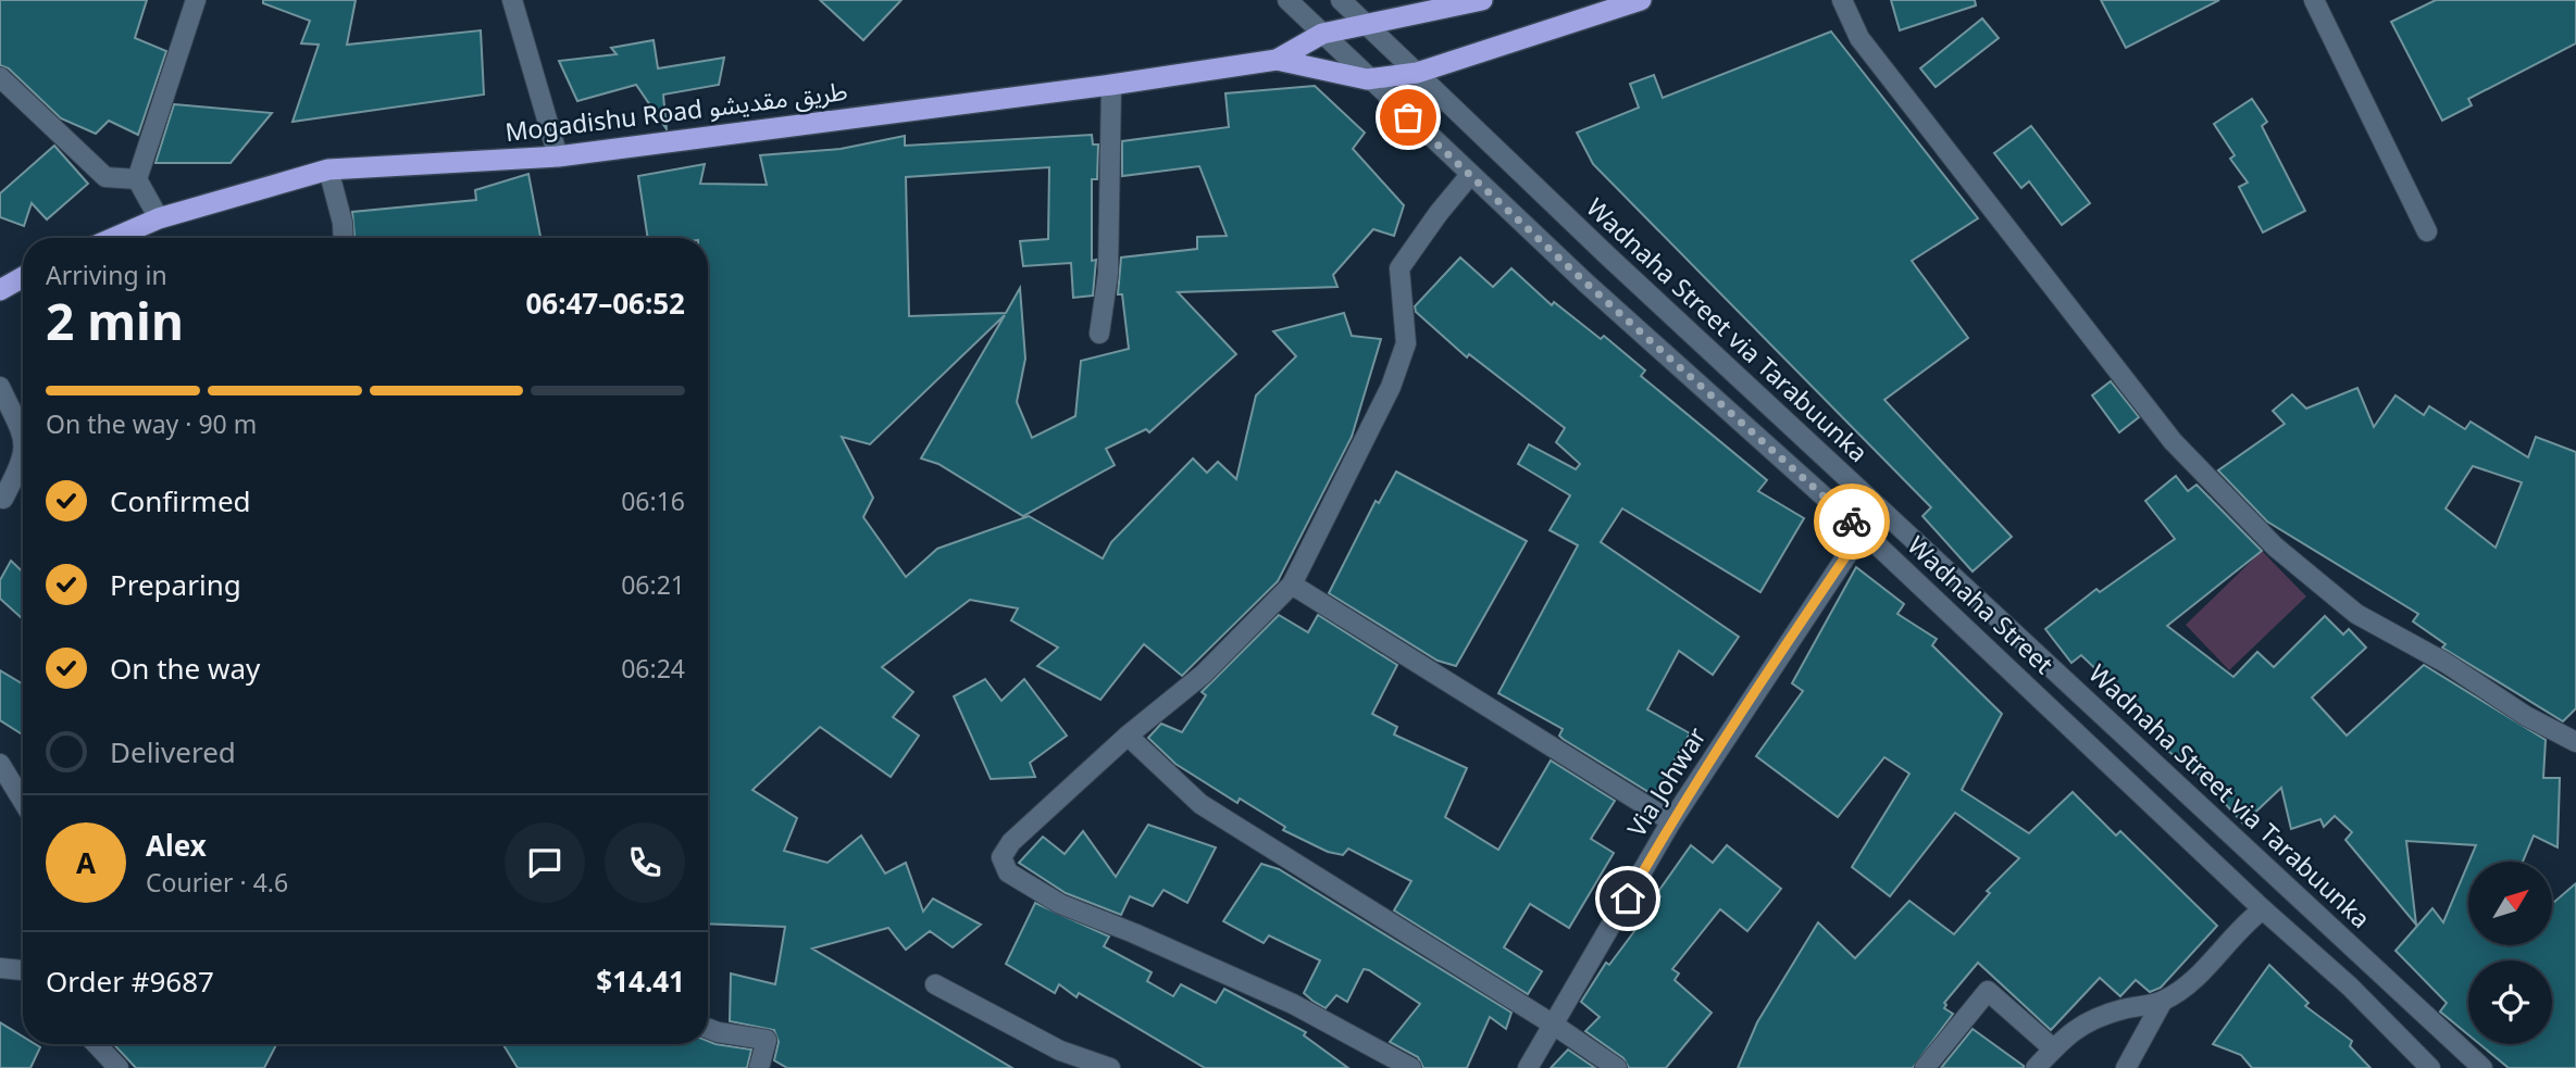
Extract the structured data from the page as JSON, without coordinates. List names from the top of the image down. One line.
{"streets":{"highway":["Mogadishu Road طريق مقديشو"],"street":["Wadnaha Street via Tarabuunka","Wadnaha Street","Via Johwar"]},"crossings":[["Wadnaha Street","Via Johwar"]],"north":"top right","page":{"heading":["2 min","Arriving in","06:47–06:52"],"panel":["Alex","Courier · 4.6","Order #9687","$14.41"],"bar":"On the way · 90 m","list":[["Confirmed","06:16"],["Preparing","06:21"],["On the way","06:24"],"Delivered"],"round":"A"}}
